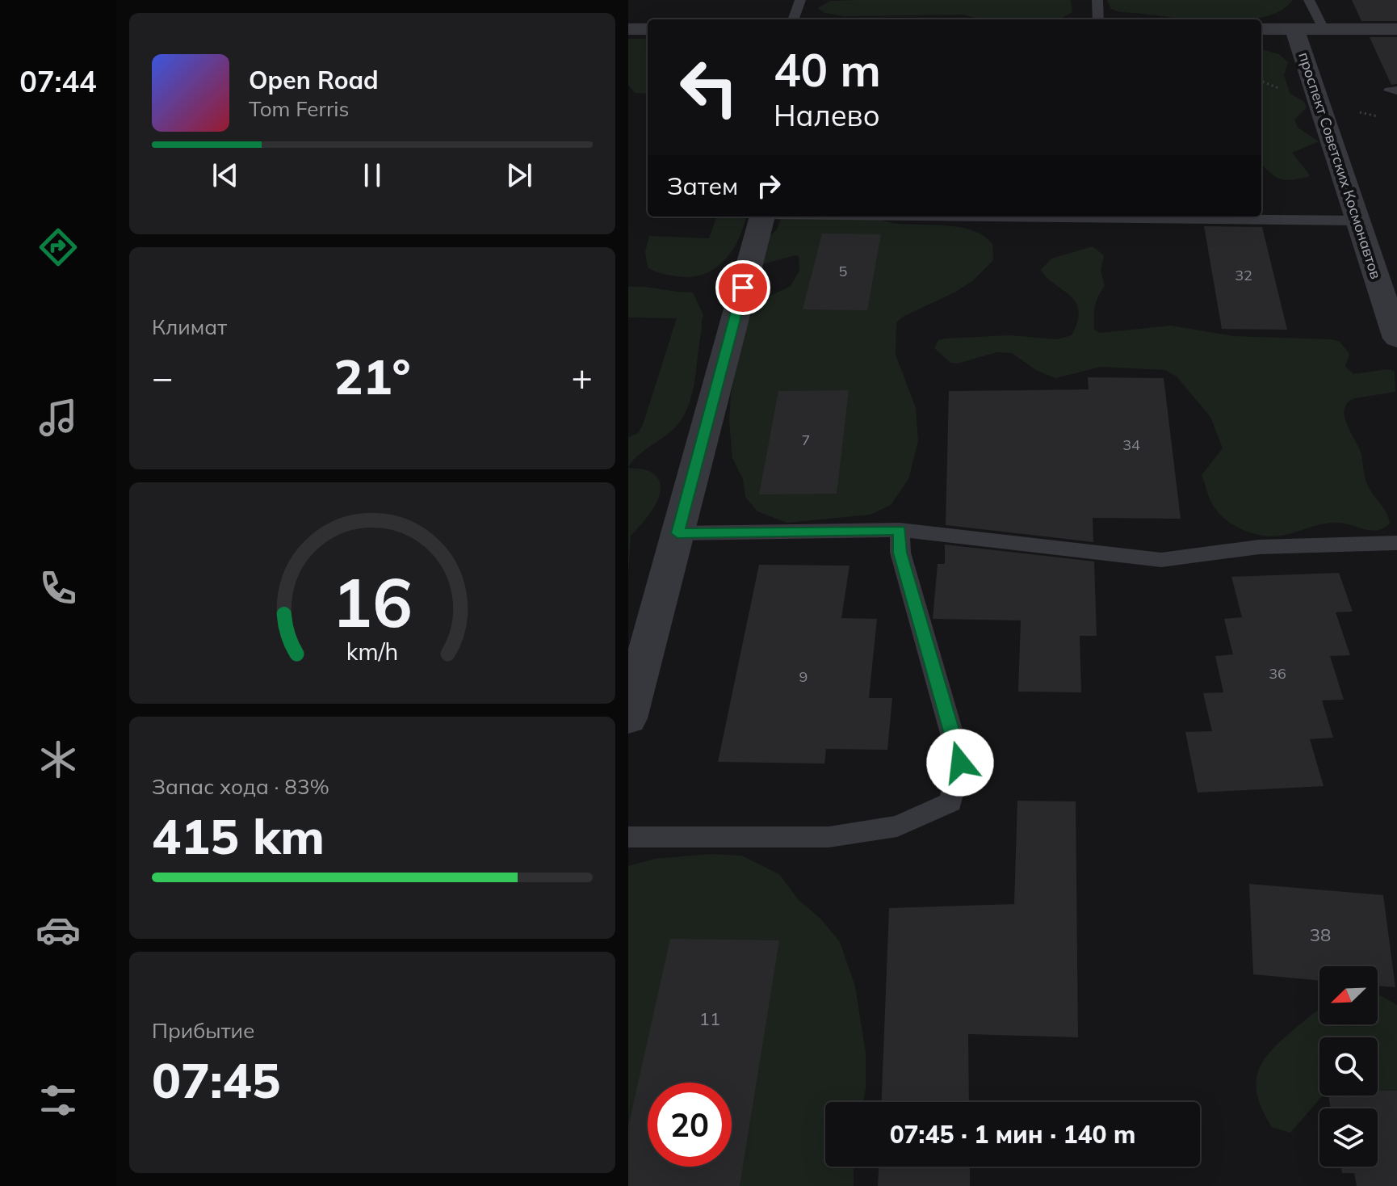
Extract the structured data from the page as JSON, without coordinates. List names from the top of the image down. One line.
{"streets":{"street":["проспект Советских Космонавтов"]},"house_numbers":["5","32","7","34","36","9","38","11"],"north":"bottom left","page":{"tabs":"07:44","turn":["40 m","Налево"],"song":["Open Road","Tom Ferris"],"then":"Затем","tile":["Климат",["Запас хода · 83%","415 km"],["Прибытие","07:45"]],"heat":["−","21°","+"],"limit":"20","trip":"07:45 · 1 мин · 140 m","gauge":["16","km/h"]}}
